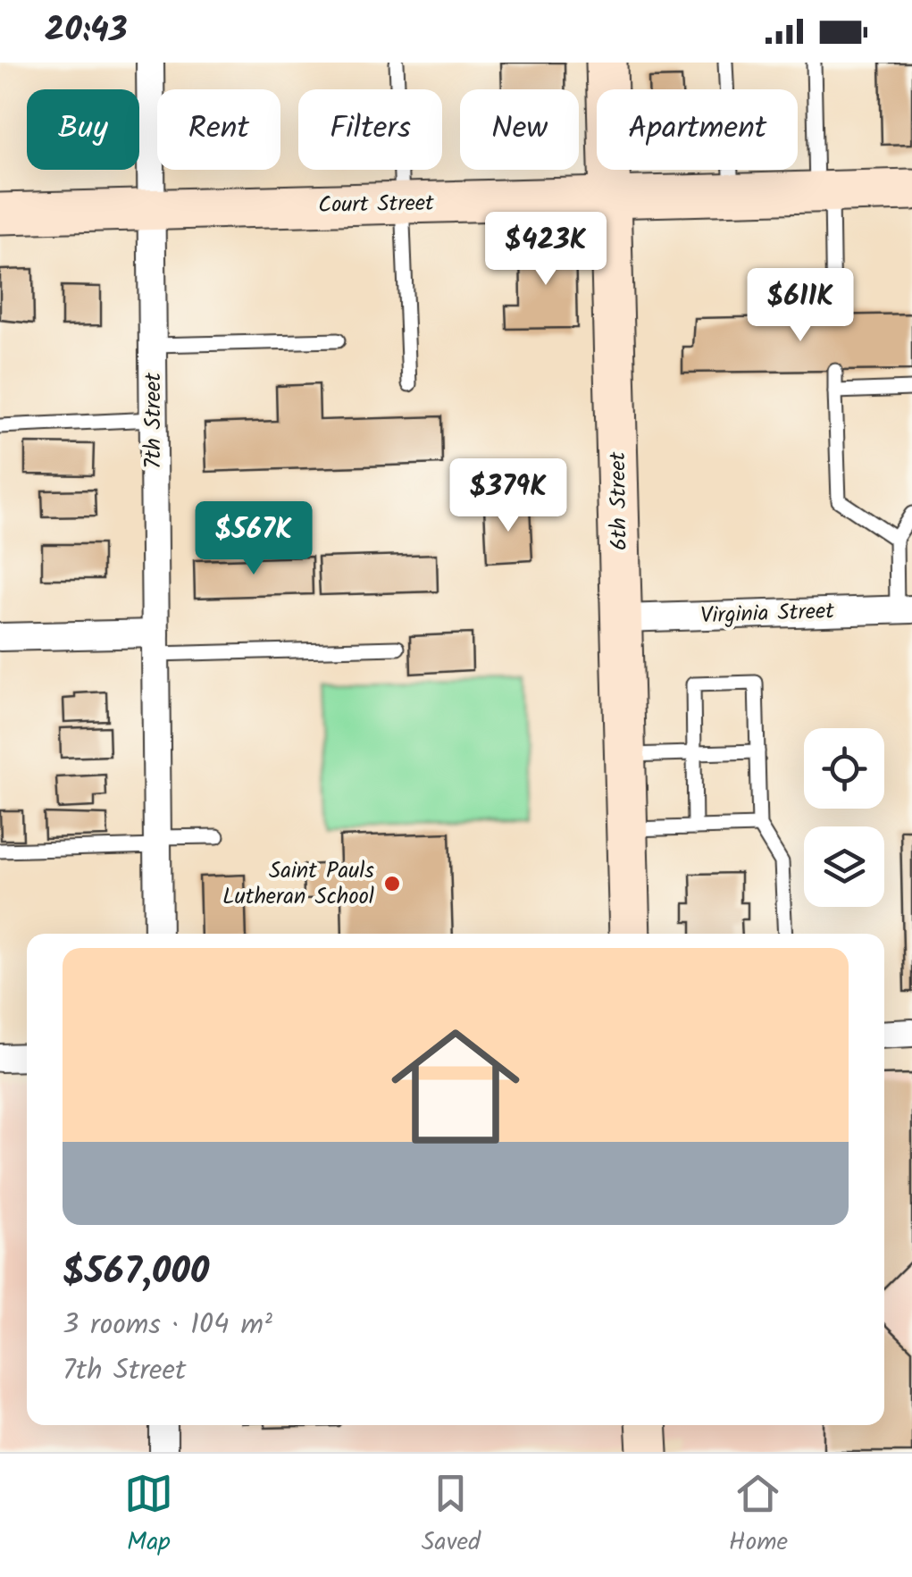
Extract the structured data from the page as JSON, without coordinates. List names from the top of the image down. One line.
{"streets":{"main road":["Court Street","6th Street"],"street":["7th Street","Virginia Street"]},"crossings":[["Court Street","7th Street"],["Court Street","6th Street"],["6th Street","Virginia Street"]],"places":["Saint Pauls Lutheran School"],"page":{"status":"20:43","chip":["Buy","Rent","Filters","New","Apartment"],"price":["$423K","$611K","$379K","$567K"],"list":[{"name":"$567,000","note":"3 rooms · 104 m² · 7th Street"}],"tabs":["Map","Saved","Home"]}}
